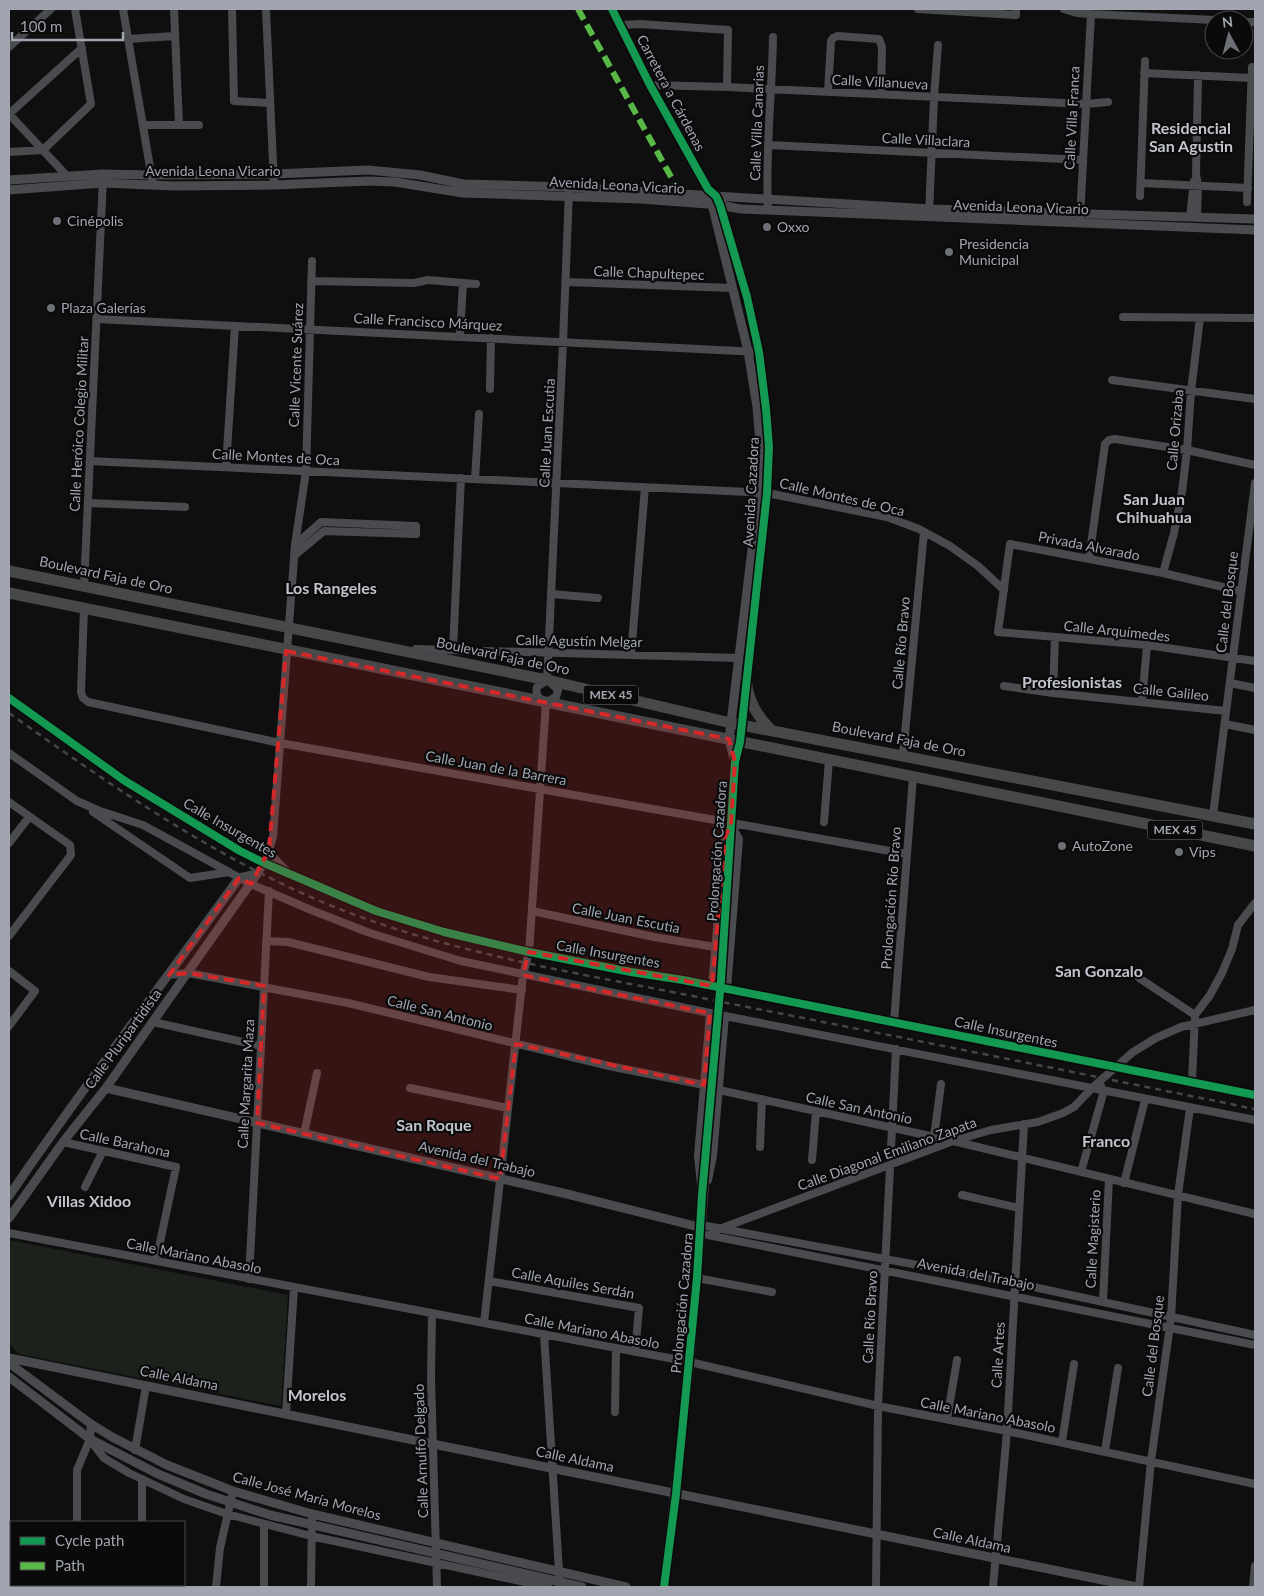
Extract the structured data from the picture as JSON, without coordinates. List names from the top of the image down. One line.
{"streets":{"main road":["Boulevard Faja de Oro","MEX 45"],"street":["Calle Villanueva","Carretera a Cárdenas","Calle Villa Franca","Calle Villa Canarias","Calle Villaclara","Avenida Leona Vicario","Calle Chapultepec","Calle Francisco Márquez","Calle Vicente Suárez","Calle Heróico Colegio Militar","Calle Orizaba","Calle Juan Escutia","Calle Montes de Oca","Avenida Cazadora","Privada Alvarado","Calle del Bosque","Calle Arquímedes","Calle Agustín Melgar","Calle Río Bravo","Calle Galileo","Calle Juan de la Barrera","Calle Insurgentes","Prolongación Cazadora","Prolongación Río Bravo","Calle San Antonio","Calle Pluripartidista","Calle Margarita Maza","Calle Barahona","Calle Diagonal Emiliano Zapata","Avenida del Trabajo","Calle Magisterio","Calle Mariano Abasolo","Calle Aquiles Serdán","Calle Artes","Calle Aldama","Calle Arnulfo Delgado","Calle José María Morelos"]},"crossings":[["Calle Villanueva","Carretera a Cárdenas"],["Calle Villanueva","Calle Villa Franca"],["Calle Villanueva","Calle Villa Canarias"],["Carretera a Cárdenas","Avenida Leona Vicario"],["Carretera a Cárdenas","Avenida Cazadora"],["Calle Villa Franca","Calle Villaclara"],["Calle Villa Franca","Avenida Leona Vicario"],["Calle Villa Canarias","Calle Villaclara"],["Calle Villa Canarias","Avenida Leona Vicario"],["Avenida Leona Vicario","Calle Heróico Colegio Militar"],["Avenida Leona Vicario","Calle Juan Escutia"],["Avenida Leona Vicario","Avenida Cazadora"],["Calle Chapultepec","Calle Juan Escutia"],["Calle Chapultepec","Avenida Cazadora"],["Calle Francisco Márquez","Calle Vicente Suárez"],["Calle Francisco Márquez","Calle Heróico Colegio Militar"],["Calle Francisco Márquez","Calle Juan Escutia"],["Calle Francisco Márquez","Avenida Cazadora"],["Calle Vicente Suárez","Calle Montes de Oca"],["Calle Vicente Suárez","Boulevard Faja de Oro"],["Calle Vicente Suárez","Calle Pluripartidista"],["Calle Heróico Colegio Militar","Calle Montes de Oca"],["Calle Heróico Colegio Militar","Boulevard Faja de Oro"],["Calle Orizaba","Privada Alvarado"],["Calle Juan Escutia","Calle Montes de Oca"],["Calle Juan Escutia","Boulevard Faja de Oro"],["Calle Juan Escutia","Calle Agustín Melgar"],["Calle Juan Escutia","MEX 45"],["Calle Montes de Oca","Avenida Cazadora"],["Calle Montes de Oca","Privada Alvarado"],["Calle Montes de Oca","Calle Arquímedes"],["Calle Montes de Oca","Calle Río Bravo"],["Avenida Cazadora","Boulevard Faja de Oro"],["Avenida Cazadora","Calle Agustín Melgar"],["Avenida Cazadora","Prolongación Cazadora"],["Privada Alvarado","Calle del Bosque"],["Privada Alvarado","Calle Arquímedes"],["Boulevard Faja de Oro","Calle del Bosque"],["Boulevard Faja de Oro","Calle Agustín Melgar"],["Boulevard Faja de Oro","Calle Río Bravo"],["Boulevard Faja de Oro","MEX 45"],["Boulevard Faja de Oro","Prolongación Cazadora"],["Boulevard Faja de Oro","Calle Pluripartidista"],["Calle del Bosque","Calle Arquímedes"],["Calle del Bosque","Calle Galileo"],["Calle del Bosque","Calle San Antonio"],["Calle del Bosque","Avenida del Trabajo"],["Calle del Bosque","Calle Mariano Abasolo"],["Calle del Bosque","Calle Aldama"],["Calle Río Bravo","Calle San Antonio"],["Calle Río Bravo","Calle Diagonal Emiliano Zapata"],["Calle Río Bravo","Avenida del Trabajo"],["Calle Río Bravo","Calle Mariano Abasolo"],["Calle Río Bravo","Calle Aldama"],["MEX 45","Calle Juan de la Barrera"],["MEX 45","Prolongación Cazadora"],["MEX 45","Prolongación Río Bravo"],["MEX 45","Calle Pluripartidista"],["Calle Juan de la Barrera","Prolongación Cazadora"],["Calle Juan de la Barrera","Prolongación Río Bravo"],["Calle Juan de la Barrera","Calle Pluripartidista"],["Calle Insurgentes","Prolongación Río Bravo"],["Calle Insurgentes","Calle Pluripartidista"],["Calle Insurgentes","Calle Diagonal Emiliano Zapata"],["Prolongación Cazadora","Avenida del Trabajo"],["Prolongación Cazadora","Calle Mariano Abasolo"],["Prolongación Cazadora","Calle Aldama"],["Calle San Antonio","Calle Pluripartidista"],["Calle San Antonio","Calle Margarita Maza"],["Calle San Antonio","Calle Diagonal Emiliano Zapata"],["Calle San Antonio","Calle Magisterio"],["Calle San Antonio","Calle Artes"],["Calle Pluripartidista","Calle Barahona"],["Calle Pluripartidista","Avenida del Trabajo"],["Calle Margarita Maza","Avenida del Trabajo"],["Calle Margarita Maza","Calle Mariano Abasolo"],["Calle Barahona","Calle Mariano Abasolo"],["Calle Diagonal Emiliano Zapata","Avenida del Trabajo"],["Calle Diagonal Emiliano Zapata","Calle Artes"],["Avenida del Trabajo","Calle Magisterio"],["Avenida del Trabajo","Calle Artes"],["Calle Mariano Abasolo","Calle Aquiles Serdán"],["Calle Mariano Abasolo","Calle Artes"],["Calle Mariano Abasolo","Calle Arnulfo Delgado"],["Calle Artes","Calle Aldama"],["Calle Aldama","Calle Arnulfo Delgado"],["Calle Arnulfo Delgado","Calle José María Morelos"]],"districts":["Residencial San Agustin","San Juan Chihuahua","Los Rangeles","Profesionistas","San Gonzalo","San Roque","Franco","Villas Xidoo","Morelos"],"places":["Cinépolis","Oxxo","Presidencia Municipal","Plaza Galerías","AutoZone","Vips"],"legend":["Cycle path","Path"],"scale_bar":"100 m","north":"top"}
